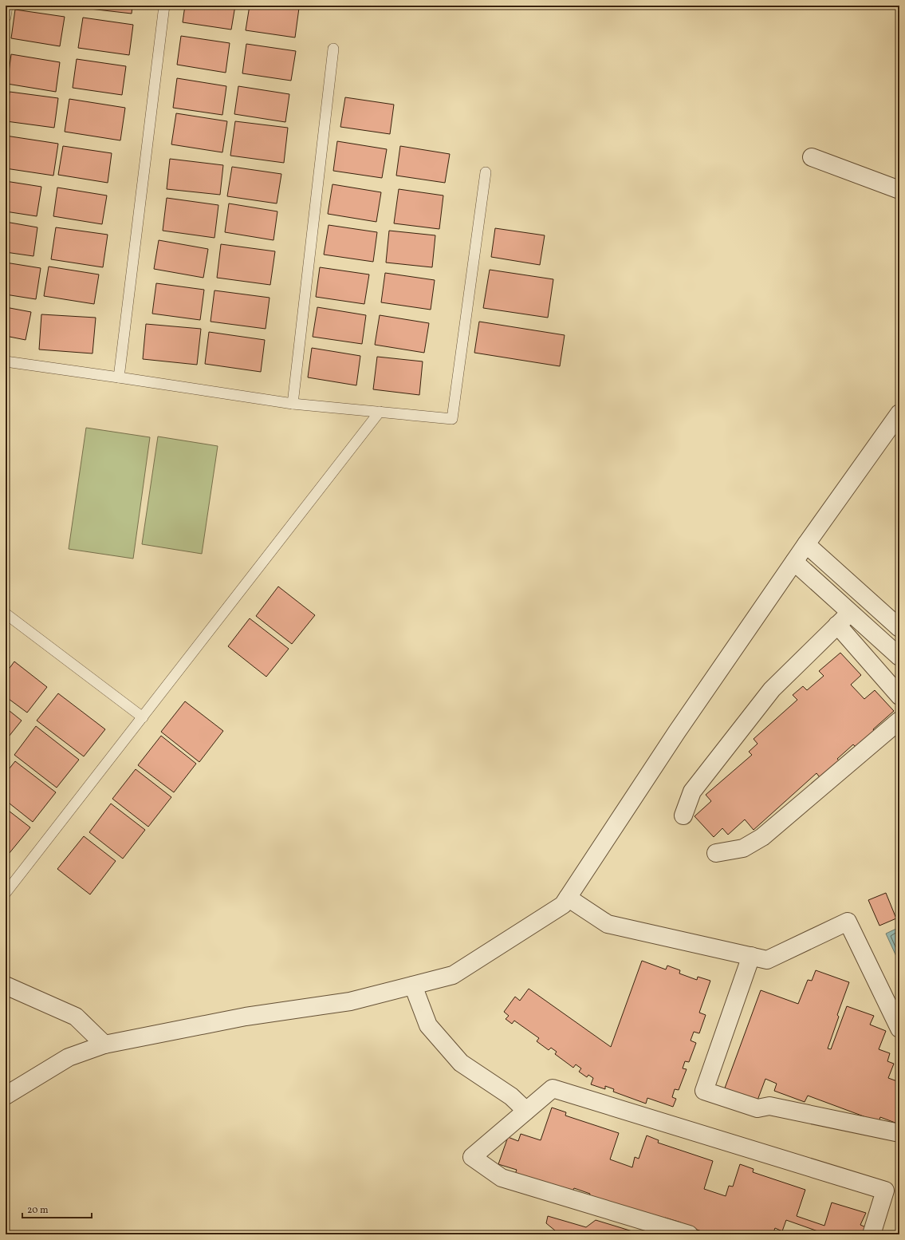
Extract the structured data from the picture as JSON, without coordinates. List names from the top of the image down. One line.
{"scale_bar":"20 m"}
